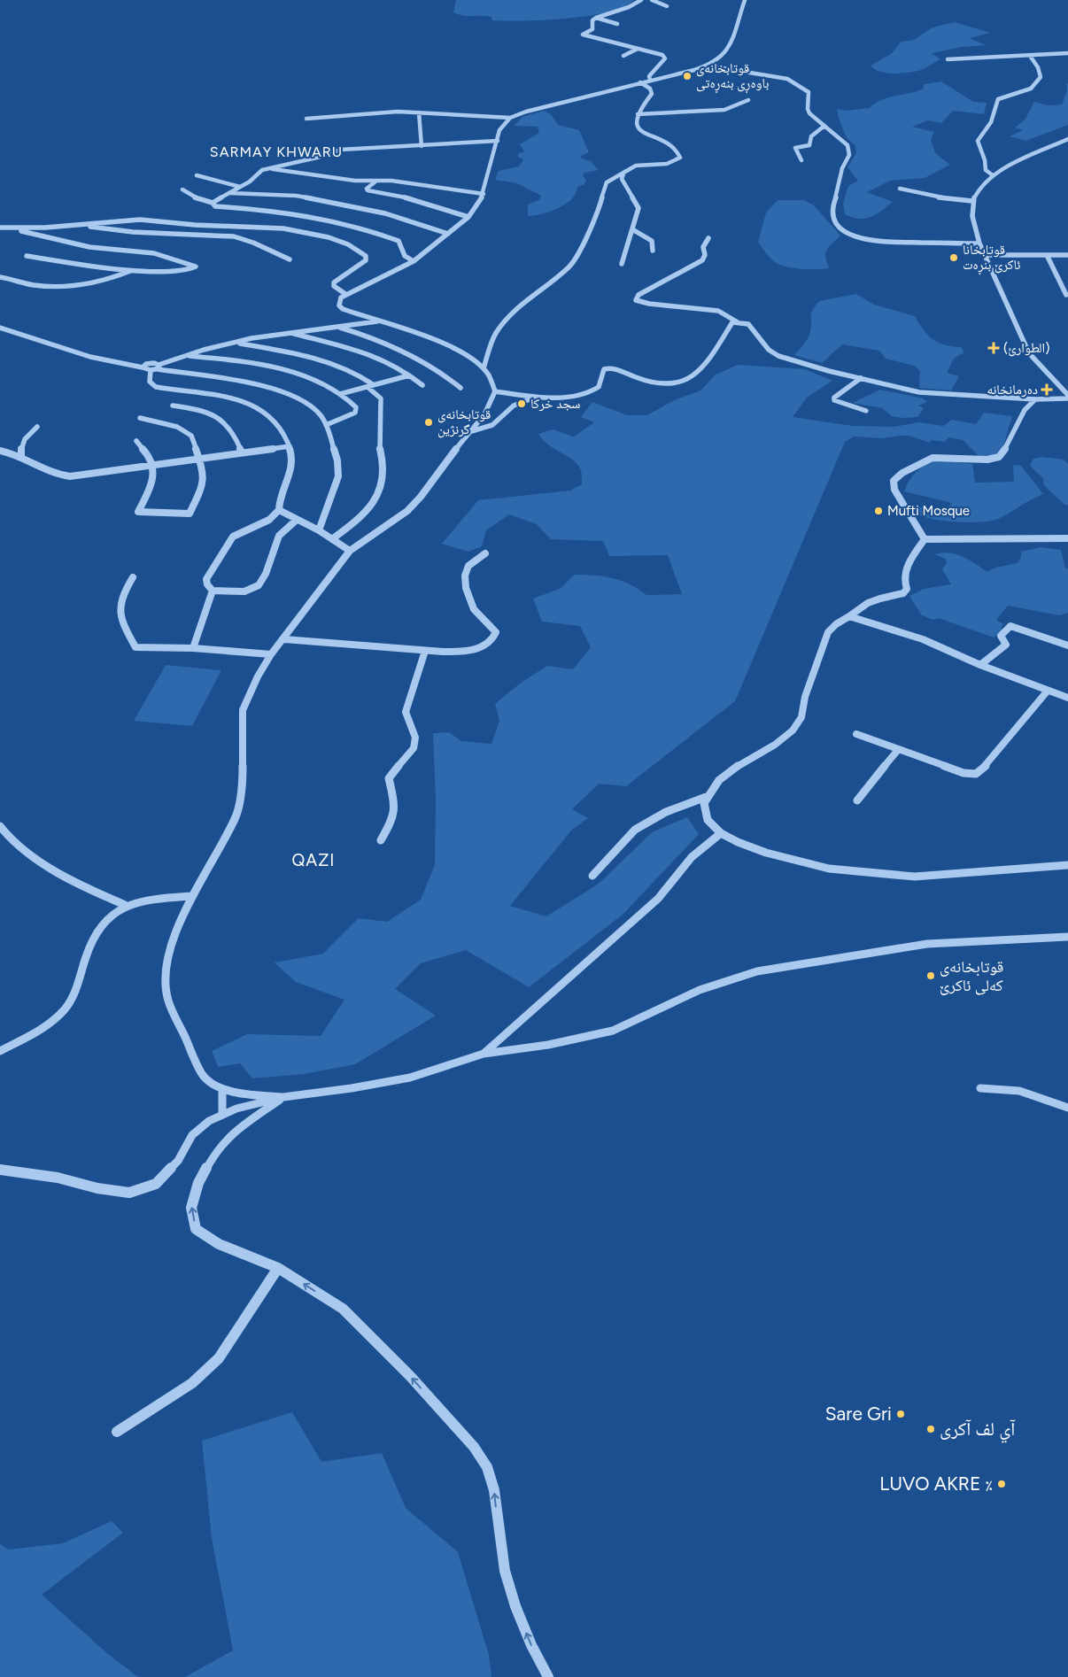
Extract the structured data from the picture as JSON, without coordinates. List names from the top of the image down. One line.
{"districts":["SARMAY KHWARU","QAZI"],"places":{"other":["قوتابخانەی باوەڕی بنەڕەتی","قوتابخانا ئاکرێ بنڕەت","سجد خركا","قوتابخانەی گرنژین","Mufti Mosque","قوتابخانەی کەلی ئاکرێ","Sare Gri","آي لف آكری","LUVO AKRE ٪"],"health":["(الطوارئ)","دەرمانخانە"]}}
